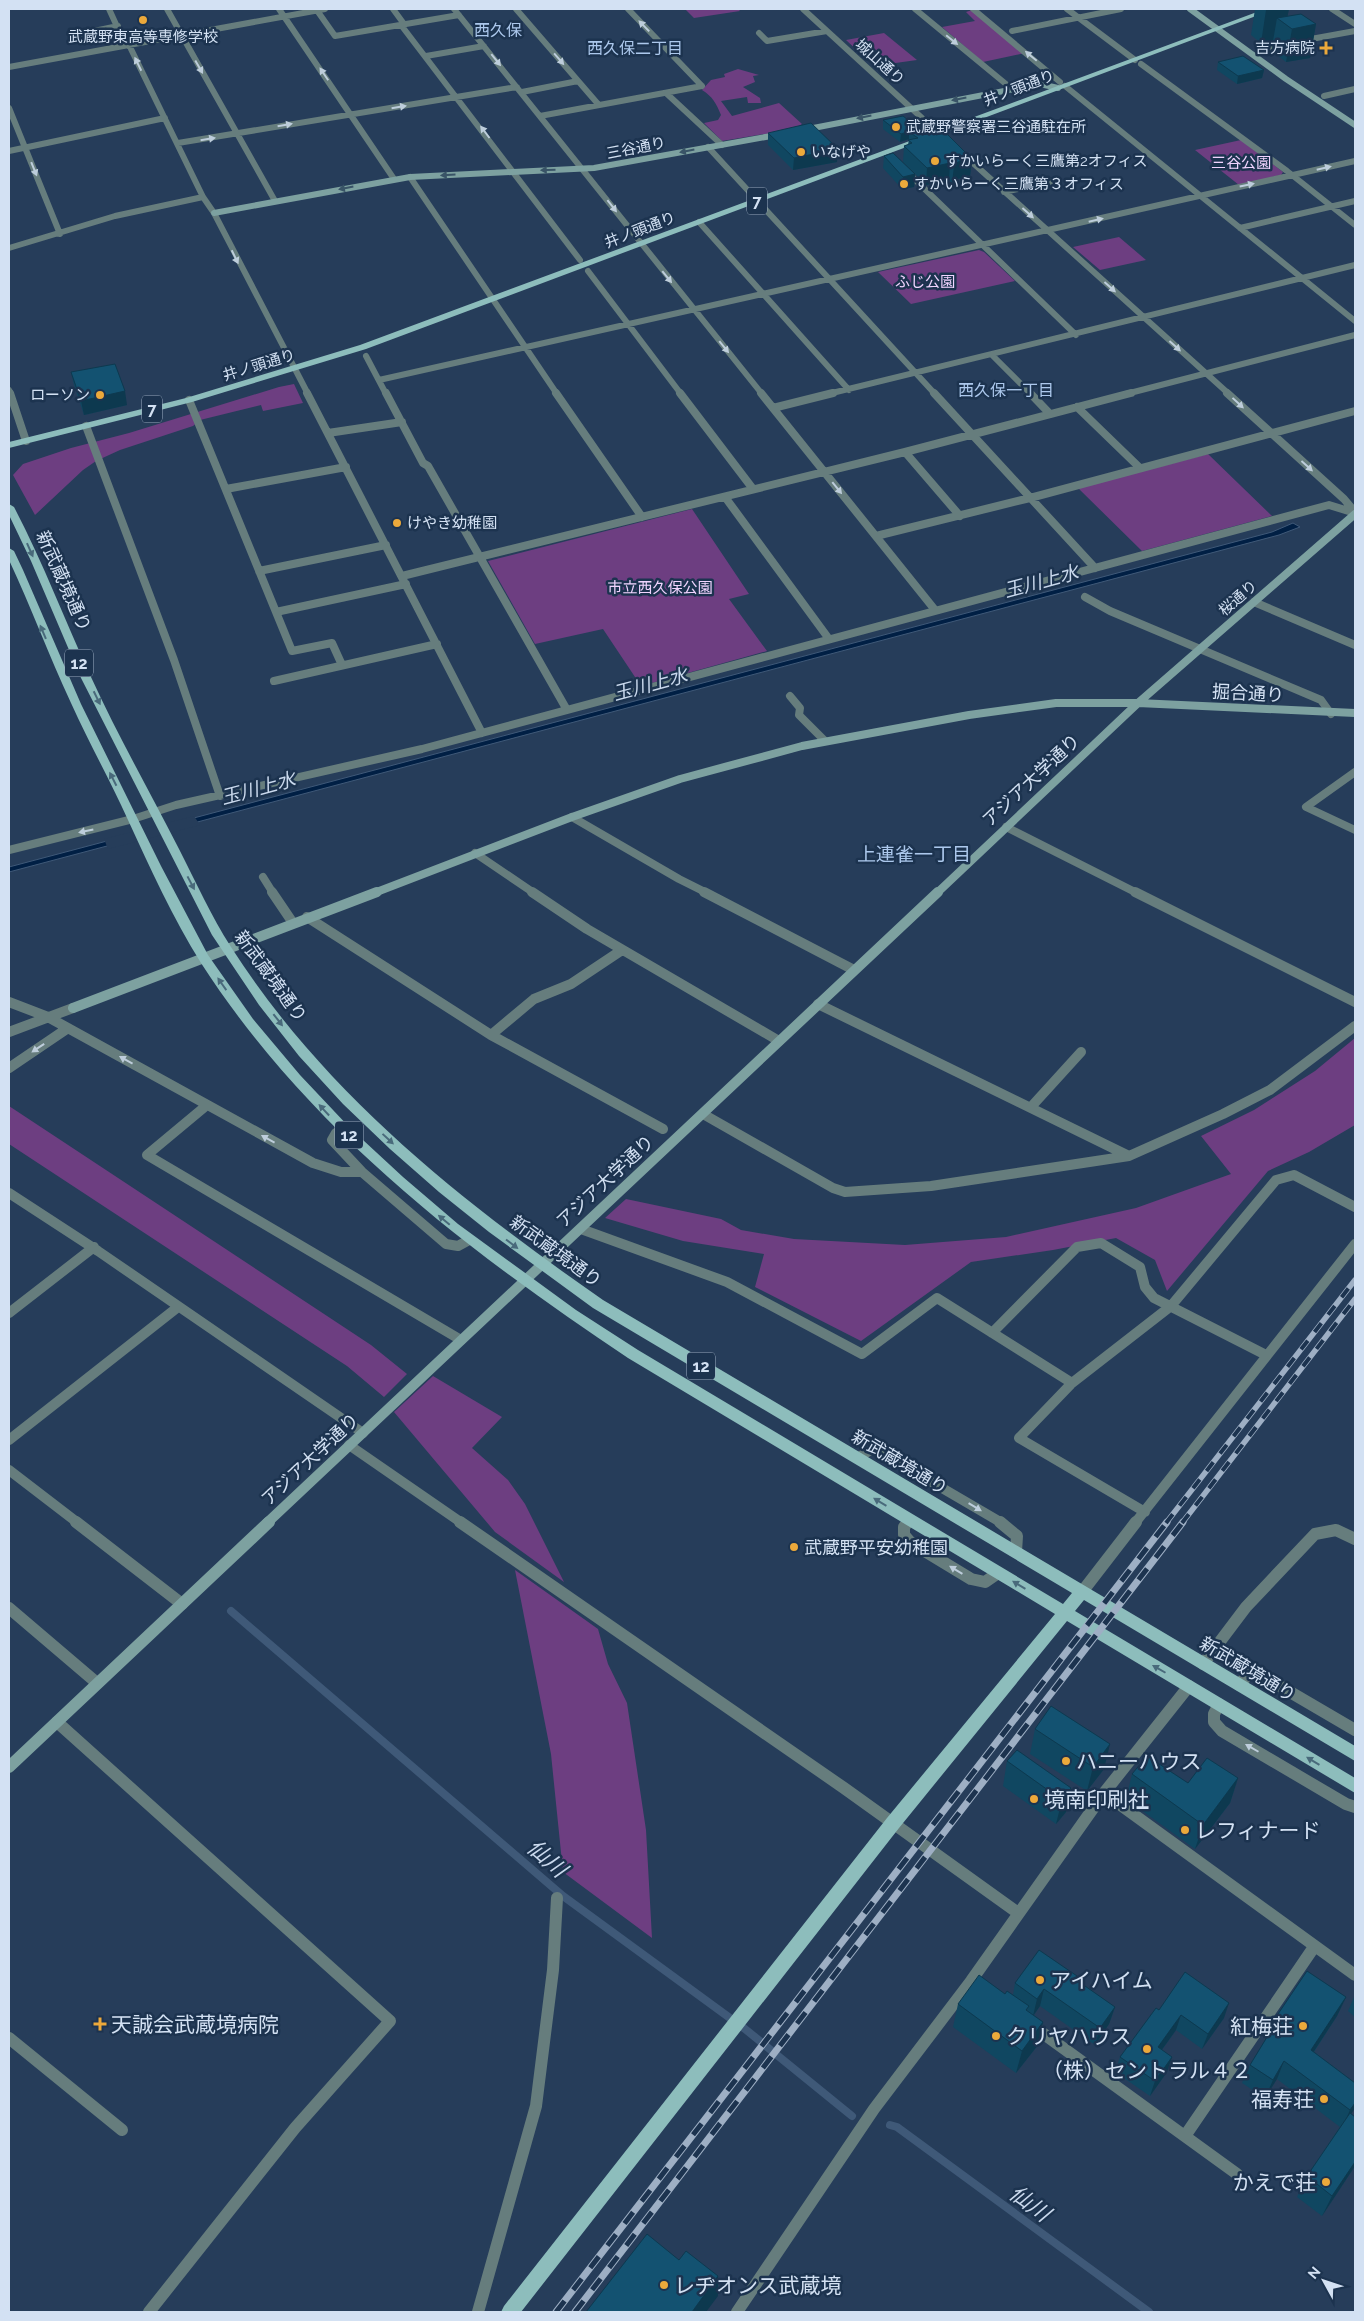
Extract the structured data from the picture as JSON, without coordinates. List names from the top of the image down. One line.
{"streets":{"main road":["井ノ頭通り","7","新武蔵境通り","12"],"street":["城山通り","三谷通り","桜通り","掘合通り","アジア大学通り"]},"crossings":[["城山通り","井ノ頭通り"],["新武蔵境通り","掘合通り"],["新武蔵境通り","アジア大学通り"],["桜通り","掘合通り"],["桜通り","アジア大学通り"],["12","掘合通り"],["12","アジア大学通り"],["掘合通り","アジア大学通り"]],"districts":["西久保","西久保二丁目","西久保一丁目","上連雀一丁目"],"water":["玉川上水","仙川"],"parks":["三谷公園","ふじ公園","市立西久保公園"],"places":{"other":["武蔵野東高等専修学校","武蔵野警察署三谷通駐在所","いなげや","すかいらーく三鷹第2オフィス","すかいらーく三鷹第３オフィス","ローソン","けやき幼稚園","武蔵野平安幼稚園","ハニーハウス","境南印刷社","レフィナード","アイハイム","紅梅荘","クリヤハウス","（株）セントラル４２","福寿荘","かえで荘","レヂオンス武蔵境"],"health":["吉方病院","天誠会武蔵境病院"]},"north":"top left"}
